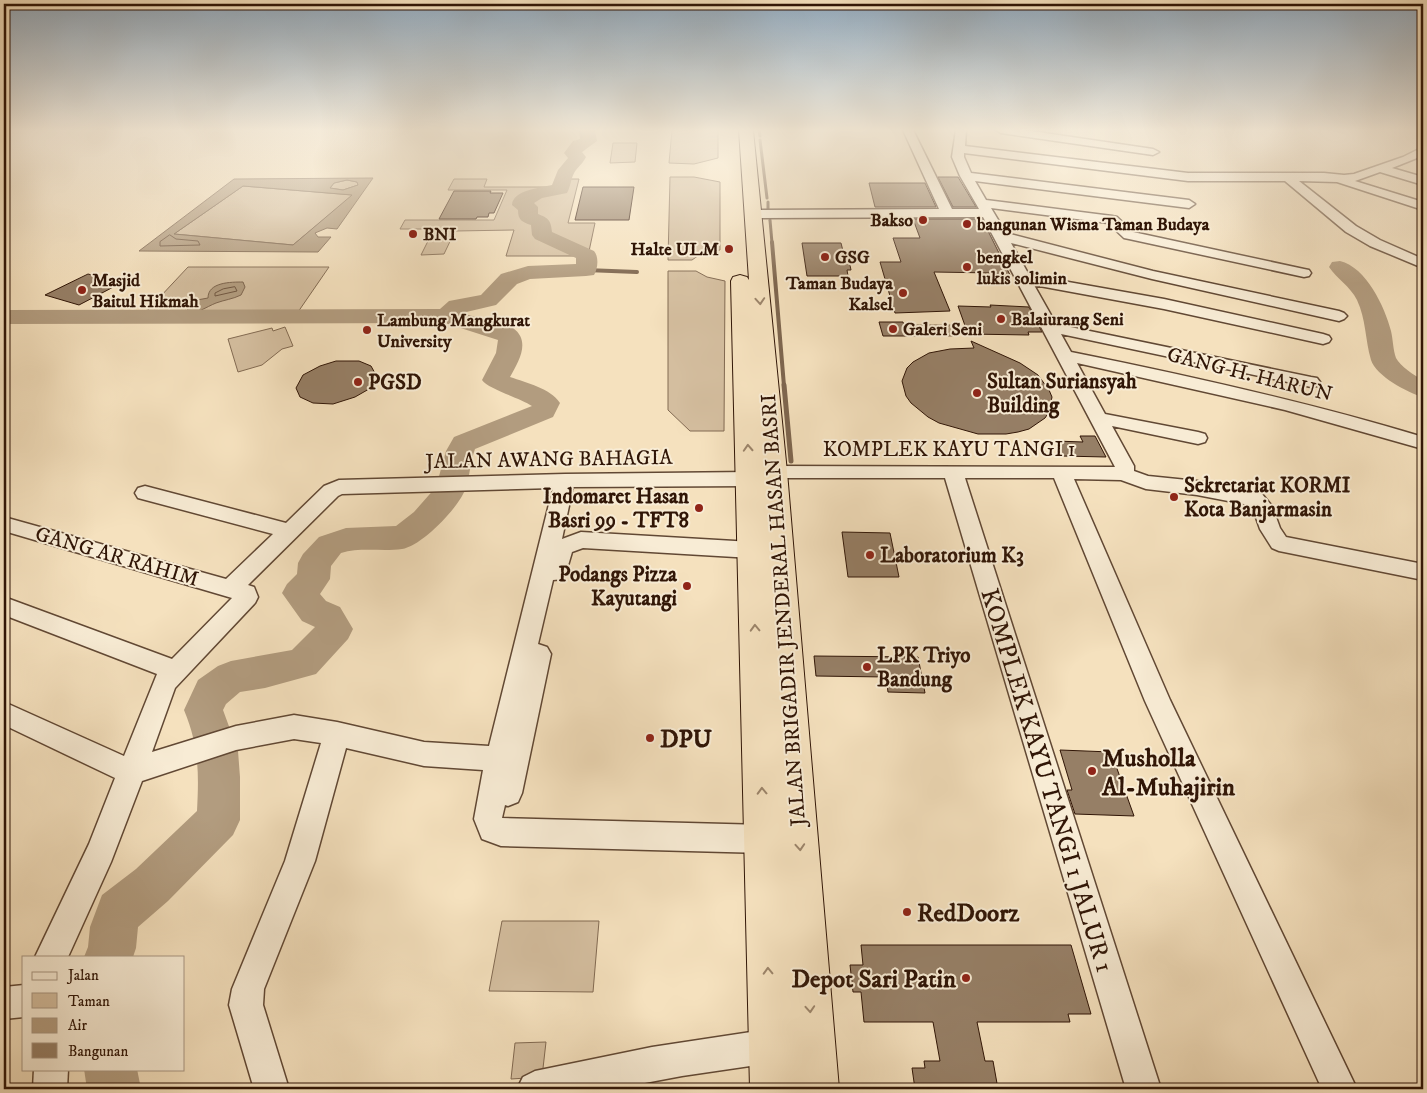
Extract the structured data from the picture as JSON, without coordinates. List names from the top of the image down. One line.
{"streets":{"highway":["JALAN BRIGADIR JENDERAL HASAN BASRI"],"street":["GANG H. HARUN","KOMPLEK KAYU TANGI 1","JALAN AWANG BAHAGIA","GANG AR RAHIM","KOMPLEK KAYU TANGI 1 JALUR 1"]},"crossings":[["KOMPLEK KAYU TANGI 1","JALAN AWANG BAHAGIA"],["KOMPLEK KAYU TANGI 1","JALAN BRIGADIR JENDERAL HASAN BASRI"],["KOMPLEK KAYU TANGI 1","KOMPLEK KAYU TANGI 1 JALUR 1"],["JALAN AWANG BAHAGIA","JALAN BRIGADIR JENDERAL HASAN BASRI"]],"places":["Bakso","bangunan Wisma Taman Budaya","BNI","Halte ULM","GSG","bengkel lukis solimin","Masjid Baitul Hikmah","Taman Budaya Kalsel","Balaiurang Seni","Galeri Seni","Lambung Mangkurat University","PGSD","Sultan Suriansyah Building","Sekretariat KORMI Kota Banjarmasin","Indomaret Hasan Basri 99 - TFT8","Laboratorium K3","Podangs Pizza Kayutangi","LPK Triyo Bandung","DPU","Musholla Al-Muhajirin","RedDoorz","Depot Sari Patin"],"legend":["Jalan","Taman","Air","Bangunan"]}
